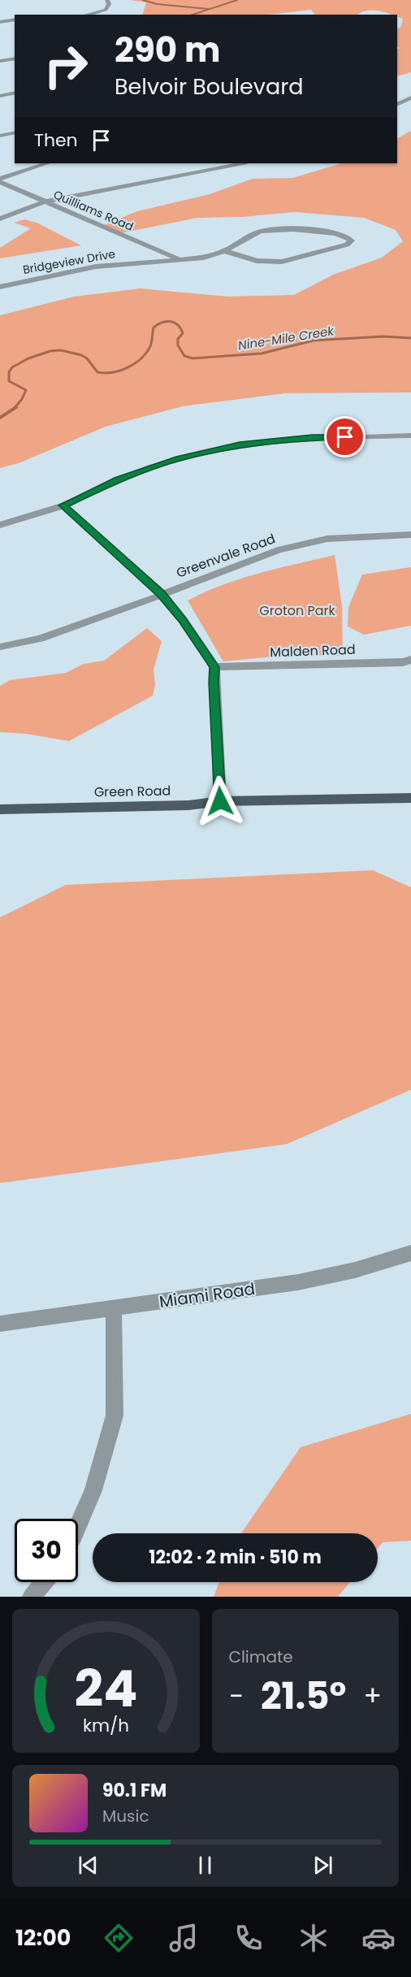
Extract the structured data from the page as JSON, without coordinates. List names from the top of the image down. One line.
{"streets":{"main road":["Green Road"],"street":["Quilliams Road","Bridgeview Drive","Greenvale Road","Malden Road","Miami Road"]},"crossings":[["Quilliams Road","Bridgeview Drive"]],"water":["Nine-Mile Creek"],"parks":["Groton Park"],"page":{"turn":["290 m","Belvoir Boulevard"],"then":"Then","limit":"30","trip":"12:02 · 2 min · 510 m","tile":"Climate","heat":["−","21.5°","+"],"song":["90.1 FM","Music"],"tabs":"12:00","gauge":["24","km/h"]}}
